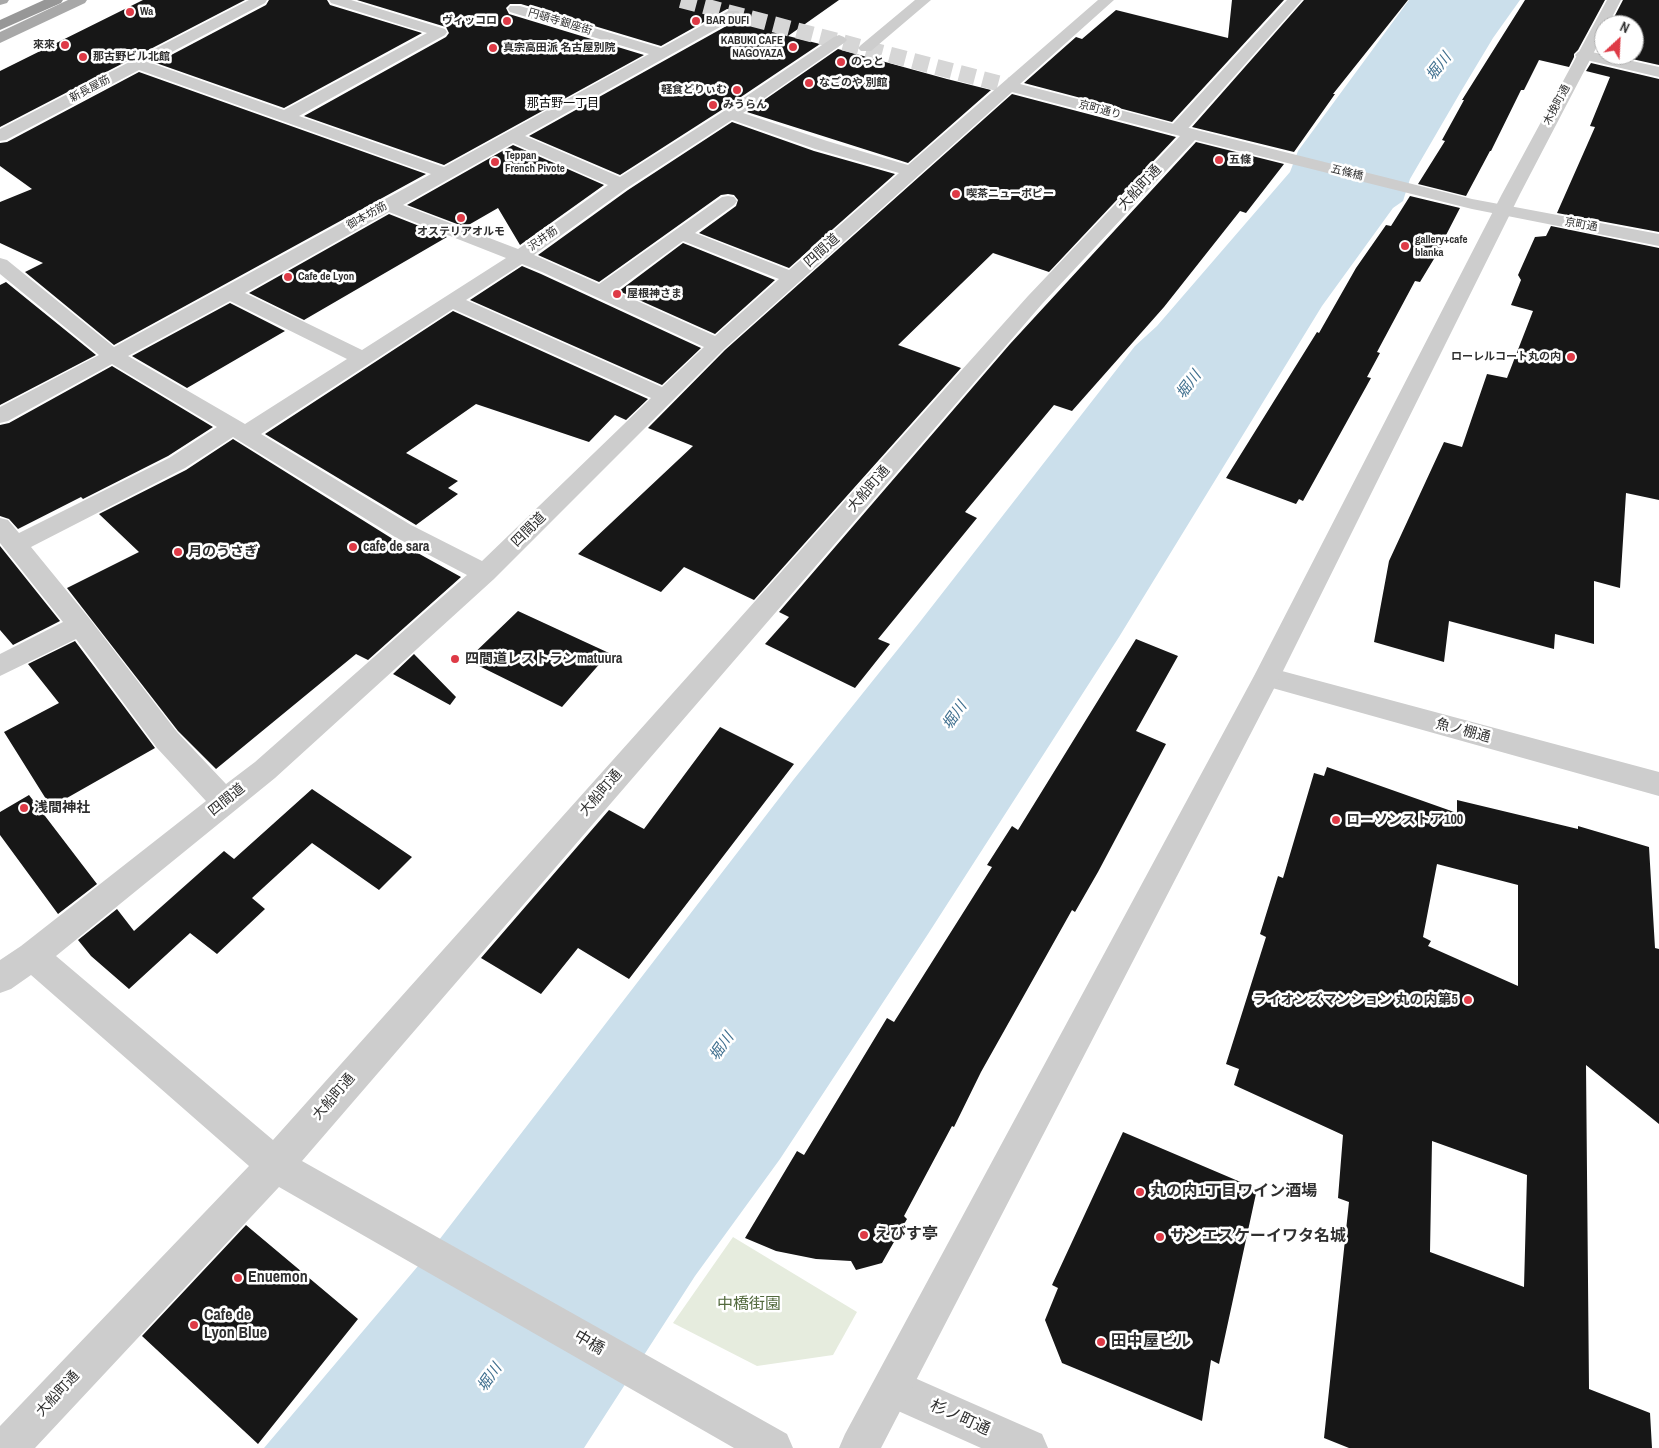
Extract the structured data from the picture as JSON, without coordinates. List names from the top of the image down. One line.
{"streets":{"street":["円頓寺銀座街","新長屋筋","木挽町通","京町通り","五條橋","大船町通","御本坊筋","京町通","沢井筋","四間道","魚ノ棚通","中橋","杉ノ町通"]},"crossings":[["円頓寺銀座街","御本坊筋"],["木挽町通","五條橋"],["木挽町通","京町通"],["木挽町通","魚ノ棚通"],["木挽町通","杉ノ町通"],["京町通り","五條橋"],["京町通り","大船町通"],["京町通り","四間道"],["五條橋","大船町通"],["五條橋","京町通"],["大船町通","中橋"],["四間道","中橋"]],"districts":["那古野一丁目"],"water":["堀川"],"parks":["中橋街園"],"places":["Wa","ヴィッコロ","BAR DUFI","來來","KABUKI CAFE NAGOYAZA","真宗高田派 名古屋別院","那古野ビル北館","のっと","なごのや 別館","軽食どりぃむ","みうらん","五條","Teppan French Pivote","喫茶ニューポピー","オステリアオルモ","gallery+cafe blanka","Cafe de Lyon","屋根神さま","ローレルコート丸の内","cafe de sara","月のうさぎ","四間道レストランmatuura","浅間神社","ローソンストア100","ライオンズマンション 丸の内第5","丸の内1丁目ワイン酒場","えびす亭","サンエスケーイワタ名城","Enuemon","Cafe de Lyon Blue","田中屋ビル"],"north":"top right"}
